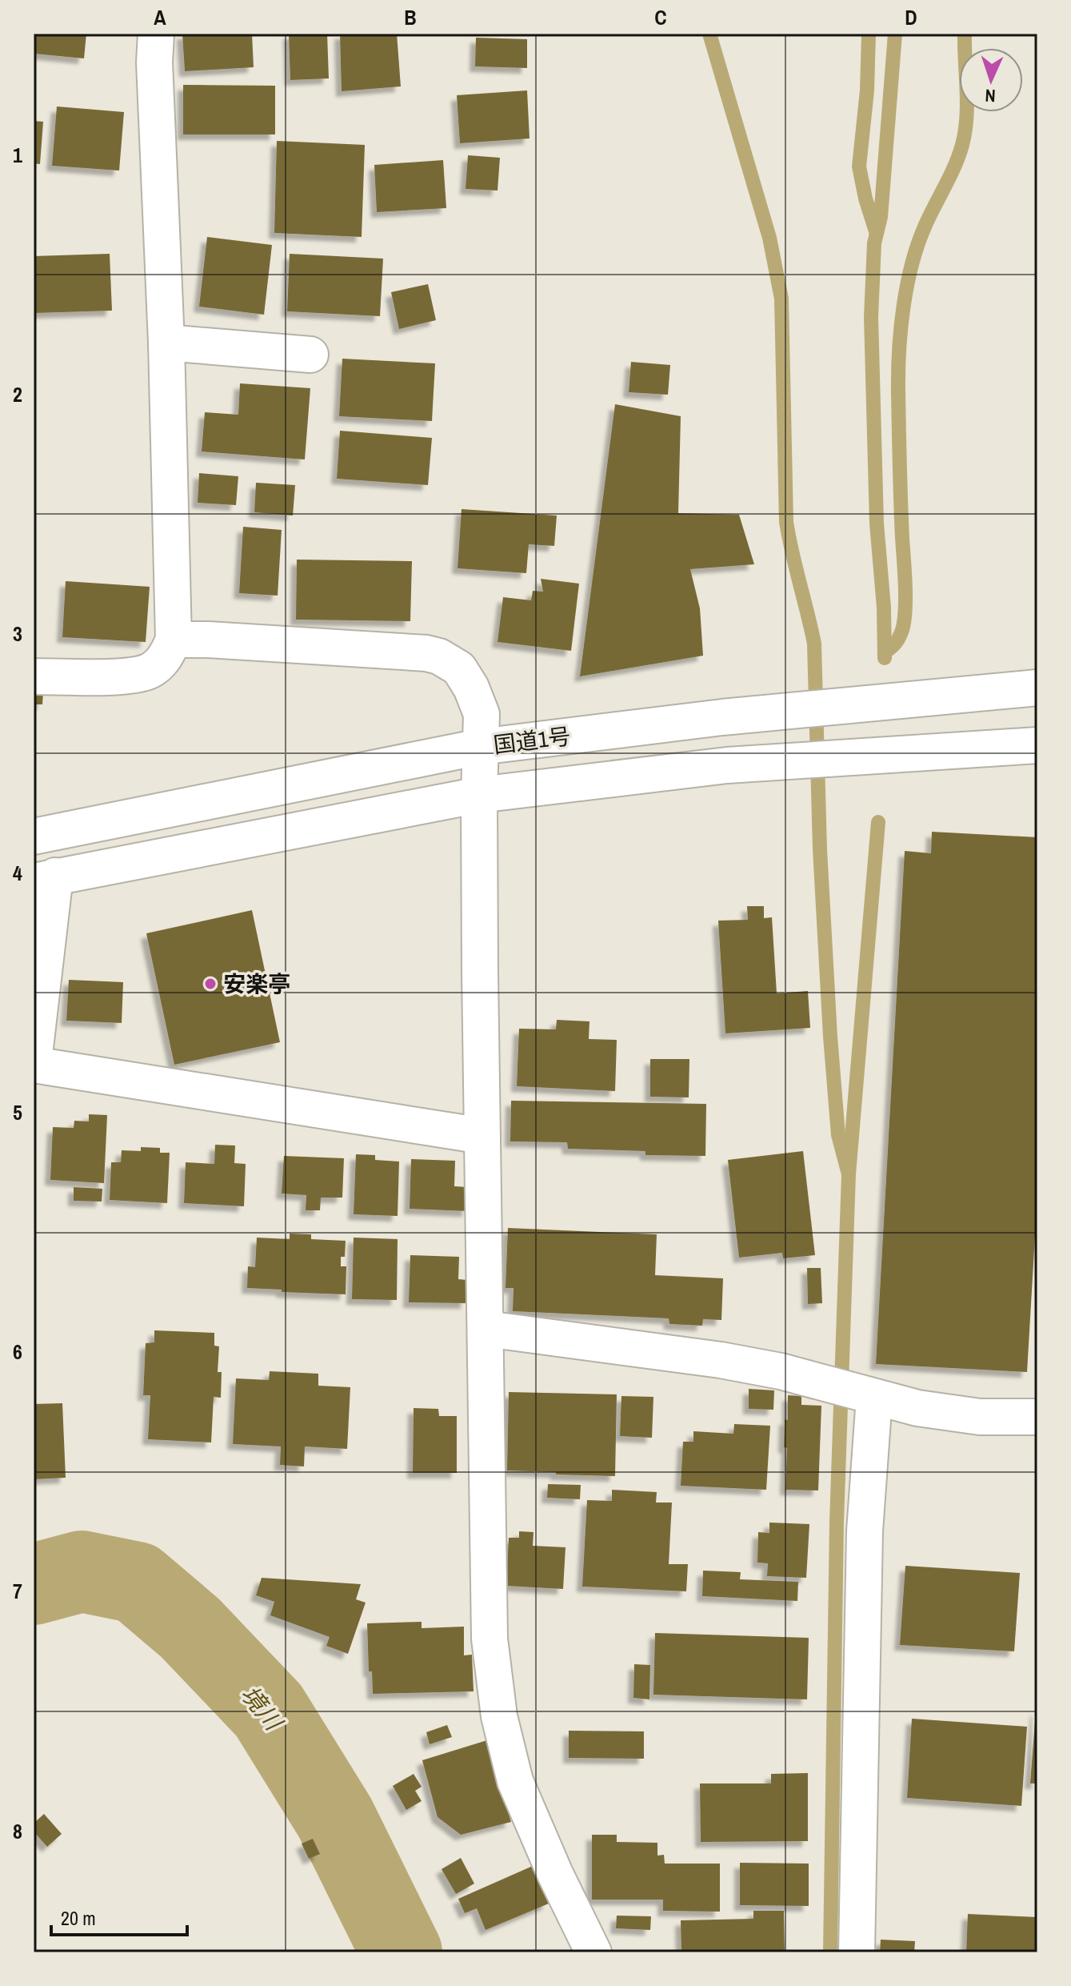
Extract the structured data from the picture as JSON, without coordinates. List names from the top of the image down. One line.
{"streets":{"main road":["国道1号"]},"water":["境川"],"places":["安楽亭"],"scale_bar":"20 m","north":"bottom","grid":{"columns":["A","B","C","D"],"rows":["1","2","3","4","5","6","7","8"]}}
